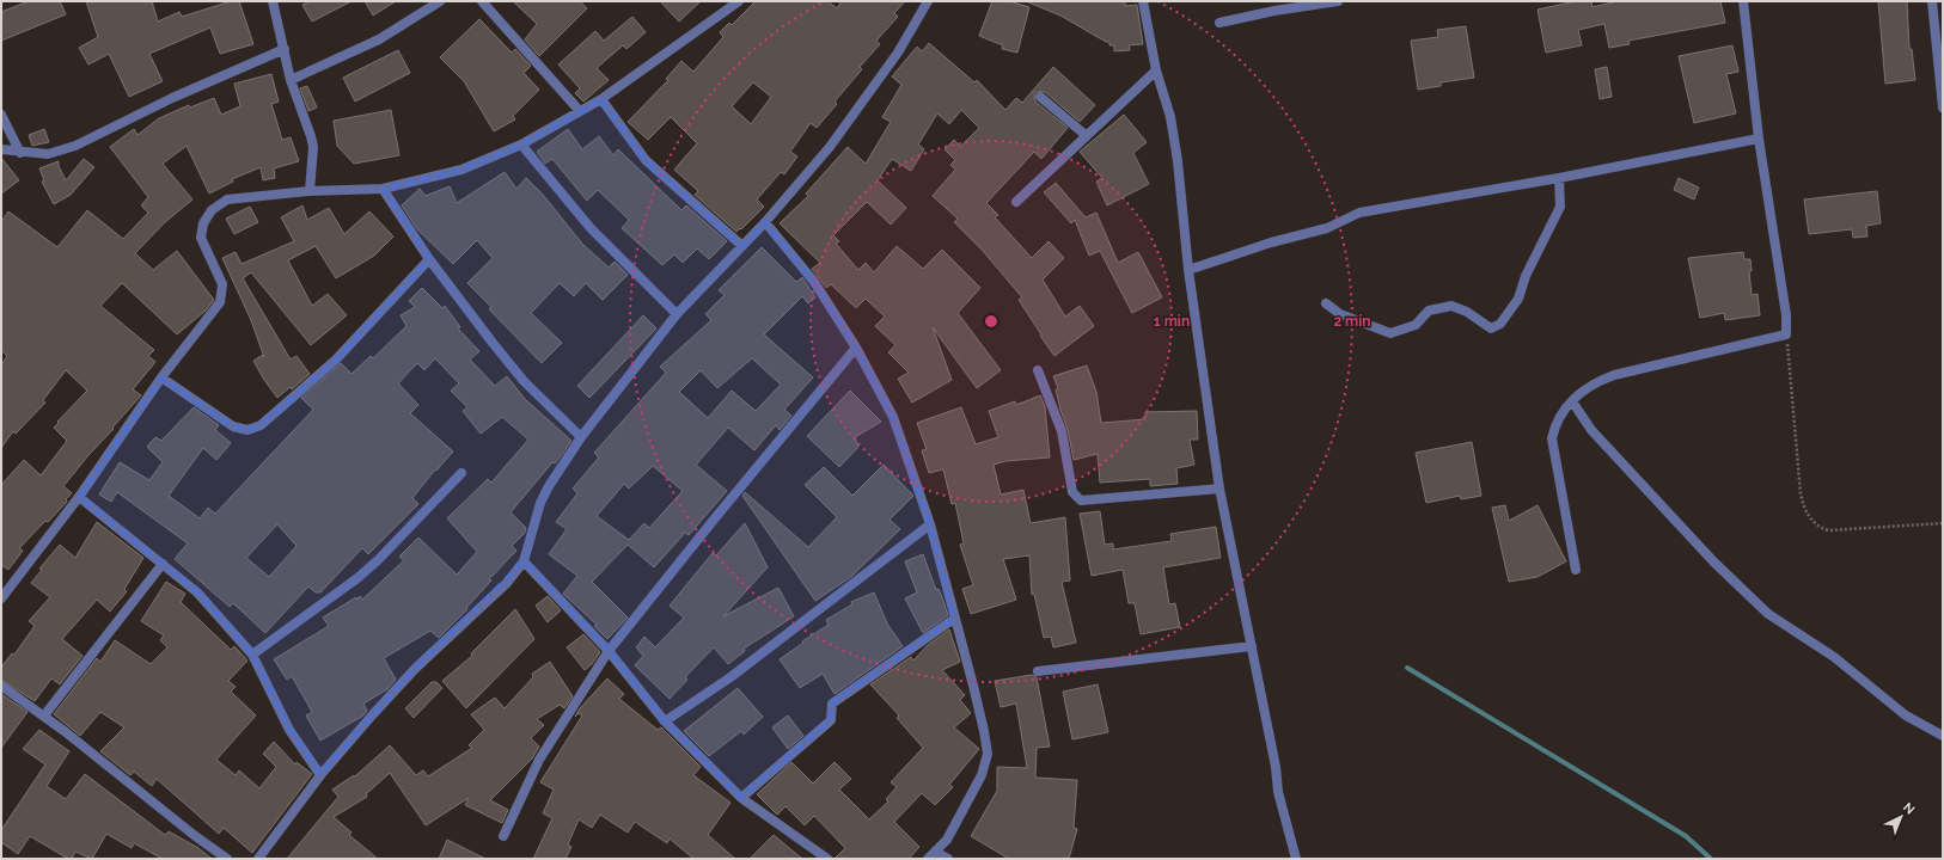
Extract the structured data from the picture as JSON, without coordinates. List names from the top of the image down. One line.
{"north":"top right","rings":["1 min","2 min"]}
